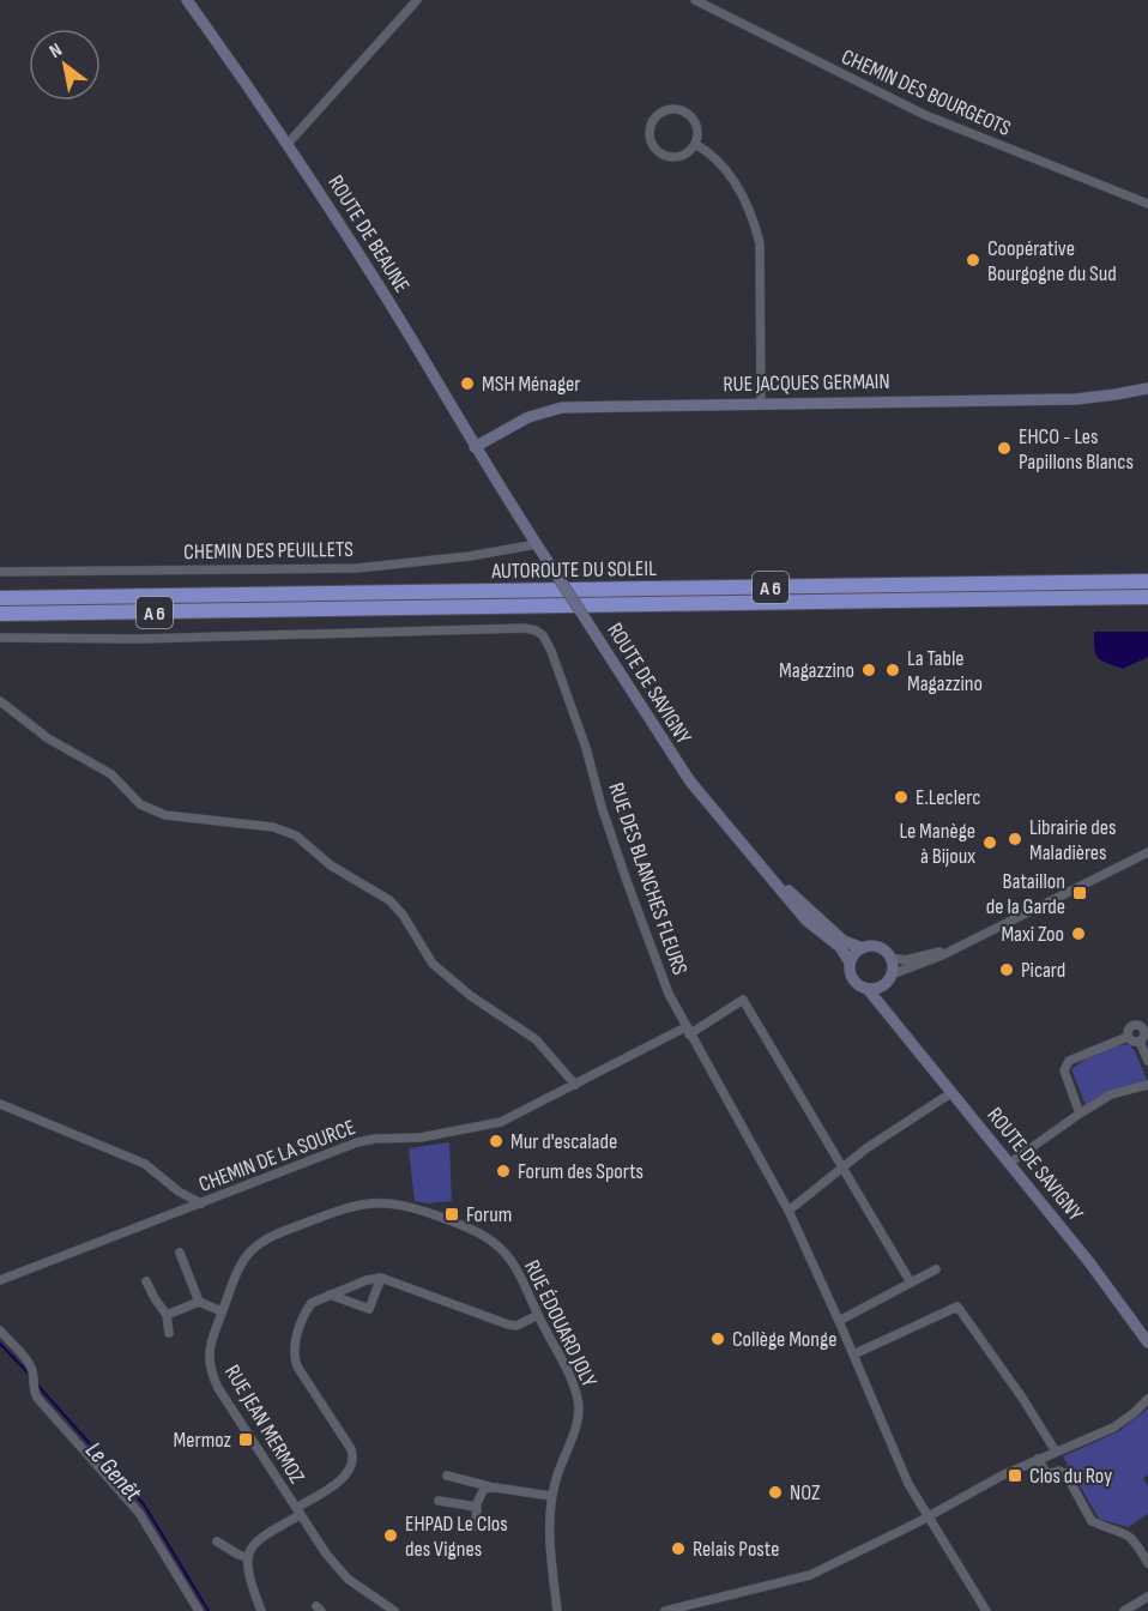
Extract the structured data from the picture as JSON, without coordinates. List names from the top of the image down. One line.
{"streets":{"highway":["AUTOROUTE DU SOLEIL","A 6"],"main road":["ROUTE DE BEAUNE","RUE JACQUES GERMAIN","ROUTE DE SAVIGNY"],"street":["CHEMIN DES BOURGEOTS","CHEMIN DES PEUILLETS","RUE DES BLANCHES FLEURS","CHEMIN DE LA SOURCE","RUE ÉDOUARD JOLY","RUE JEAN MERMOZ"]},"crossings":[["ROUTE DE BEAUNE","RUE JACQUES GERMAIN"],["ROUTE DE BEAUNE","ROUTE DE SAVIGNY"],["CHEMIN DES PEUILLETS","ROUTE DE SAVIGNY"],["RUE DES BLANCHES FLEURS","CHEMIN DE LA SOURCE"],["RUE ÉDOUARD JOLY","RUE JEAN MERMOZ"]],"water":["Le Genêt"],"places":{"other":["Coopérative Bourgogne du Sud","MSH Ménager","EHCO - Les Papillons Blancs","Magazzino","La Table Magazzino","E.Leclerc","Librairie des Maladières","Le Manège à Bijoux","Maxi Zoo","Picard","Mur d'escalade","Forum des Sports","Collège Monge","NOZ","EHPAD Le Clos des Vignes","Relais Poste"],"transit":["Bataillon de la Garde","Forum","Mermoz","Clos du Roy"]},"north":"top left"}
